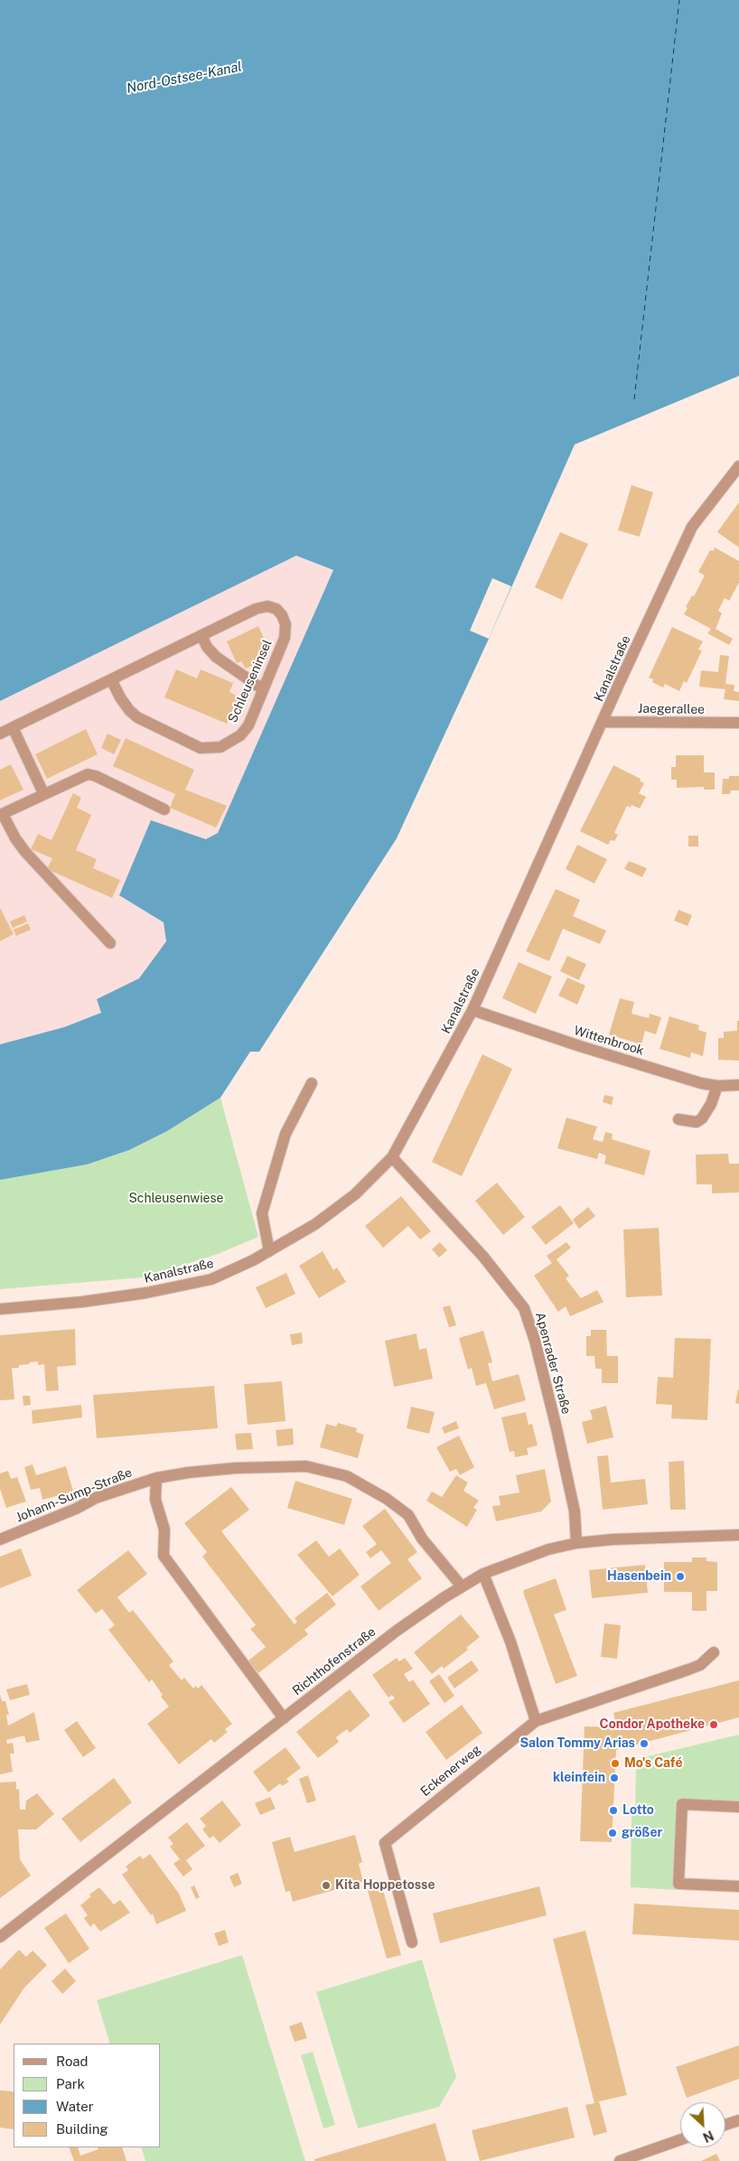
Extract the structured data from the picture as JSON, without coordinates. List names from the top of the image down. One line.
{"streets":{"street":["Kanalstraße","Schleuseninsel","Jaegerallee","Wittenbrook","Apenrader Straße","Johann-Sump-Straße","Richthofenstraße","Eckenerweg"]},"crossings":[["Kanalstraße","Jaegerallee"],["Kanalstraße","Wittenbrook"],["Kanalstraße","Apenrader Straße"],["Apenrader Straße","Richthofenstraße"],["Johann-Sump-Straße","Richthofenstraße"]],"water":["Nord-Ostsee-Kanal"],"parks":["Schleusenwiese"],"places":["Hasenbein","Condor Apotheke","Salon Tommy Arias","Mo's Café","kleinfein","Lotto","größer","Kita Hoppetosse"],"legend":["Road","Park","Water","Building"],"north":"bottom right"}
